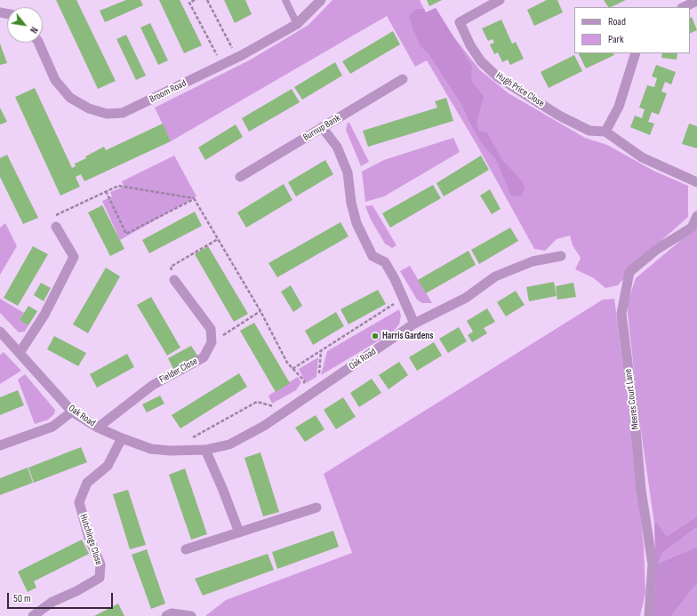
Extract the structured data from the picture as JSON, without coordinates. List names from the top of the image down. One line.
{"streets":{"street":["Hugh Price Close","Broom Road","Burnup Bank","Oak Road","Fielder Close","Meeres Court Lane","Hutchings Close"]},"crossings":[["Oak Road","Fielder Close"],["Oak Road","Hutchings Close"]],"places":["Harris Gardens"],"legend":["Road","Park"],"scale_bar":"50 m","north":"bottom right"}
